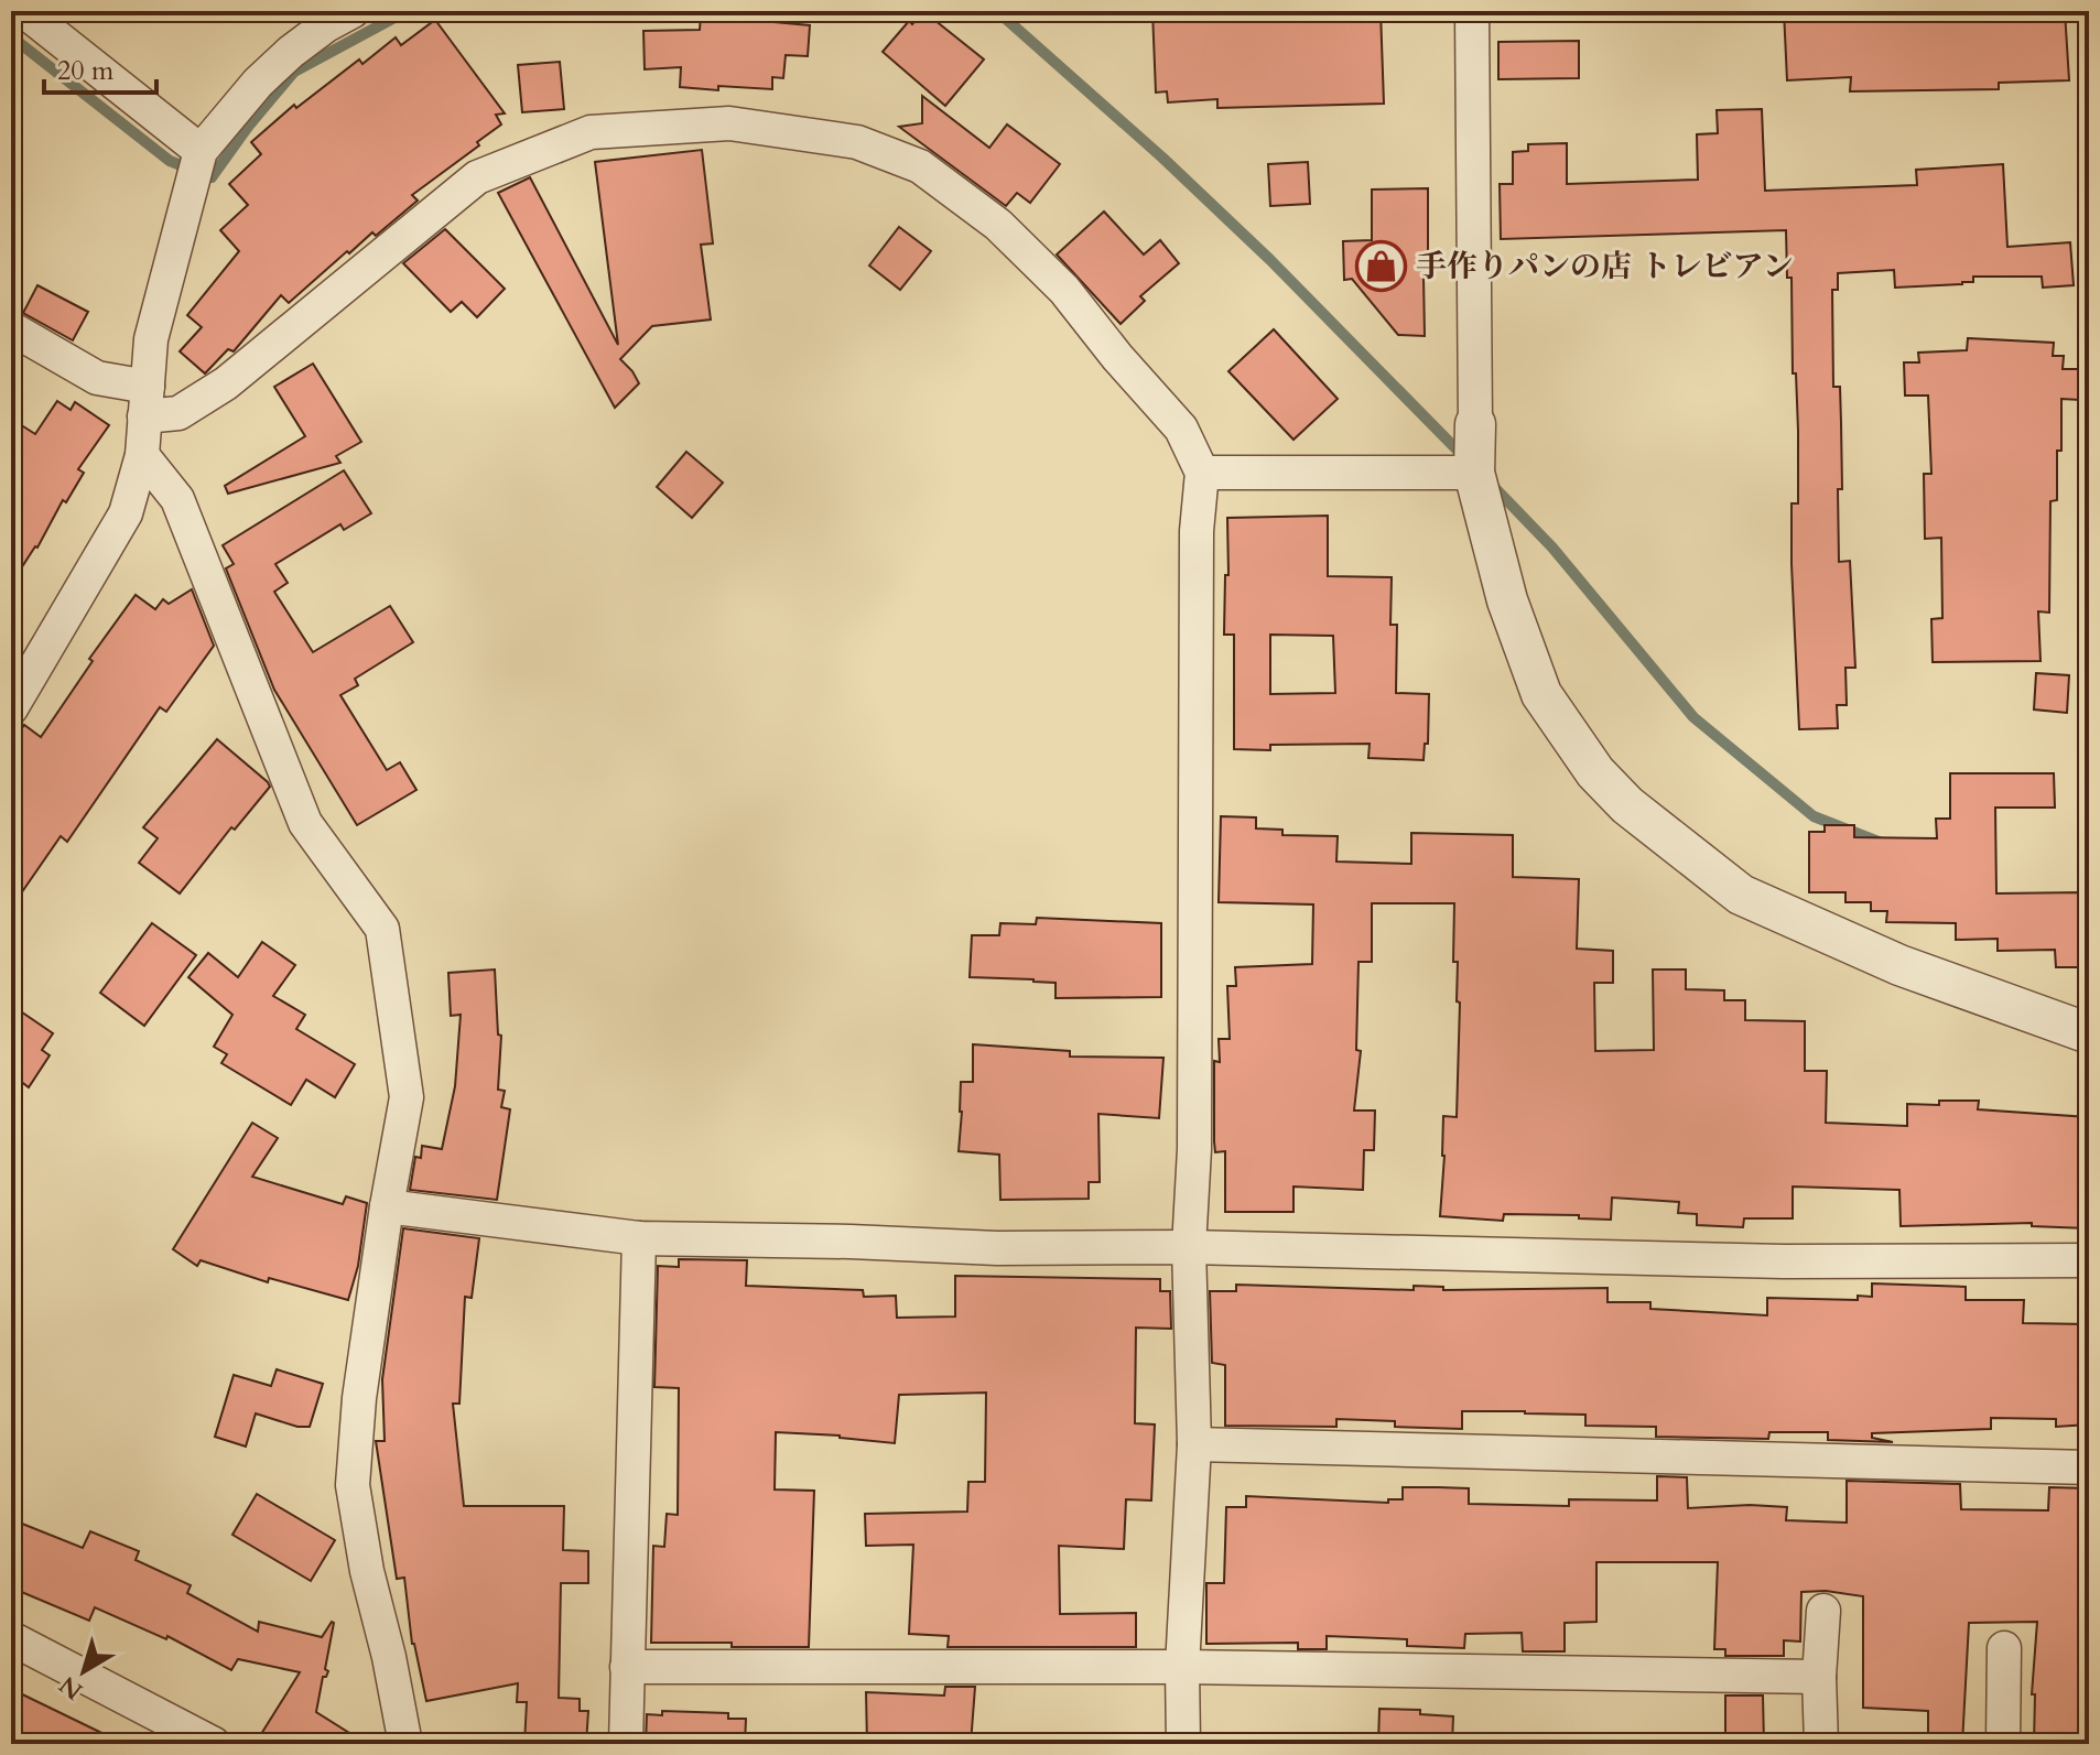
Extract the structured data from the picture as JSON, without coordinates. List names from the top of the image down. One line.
{"places":{"shop":["手作りパンの店 トレビアン"]},"scale_bar":"20 m","north":"bottom left"}
